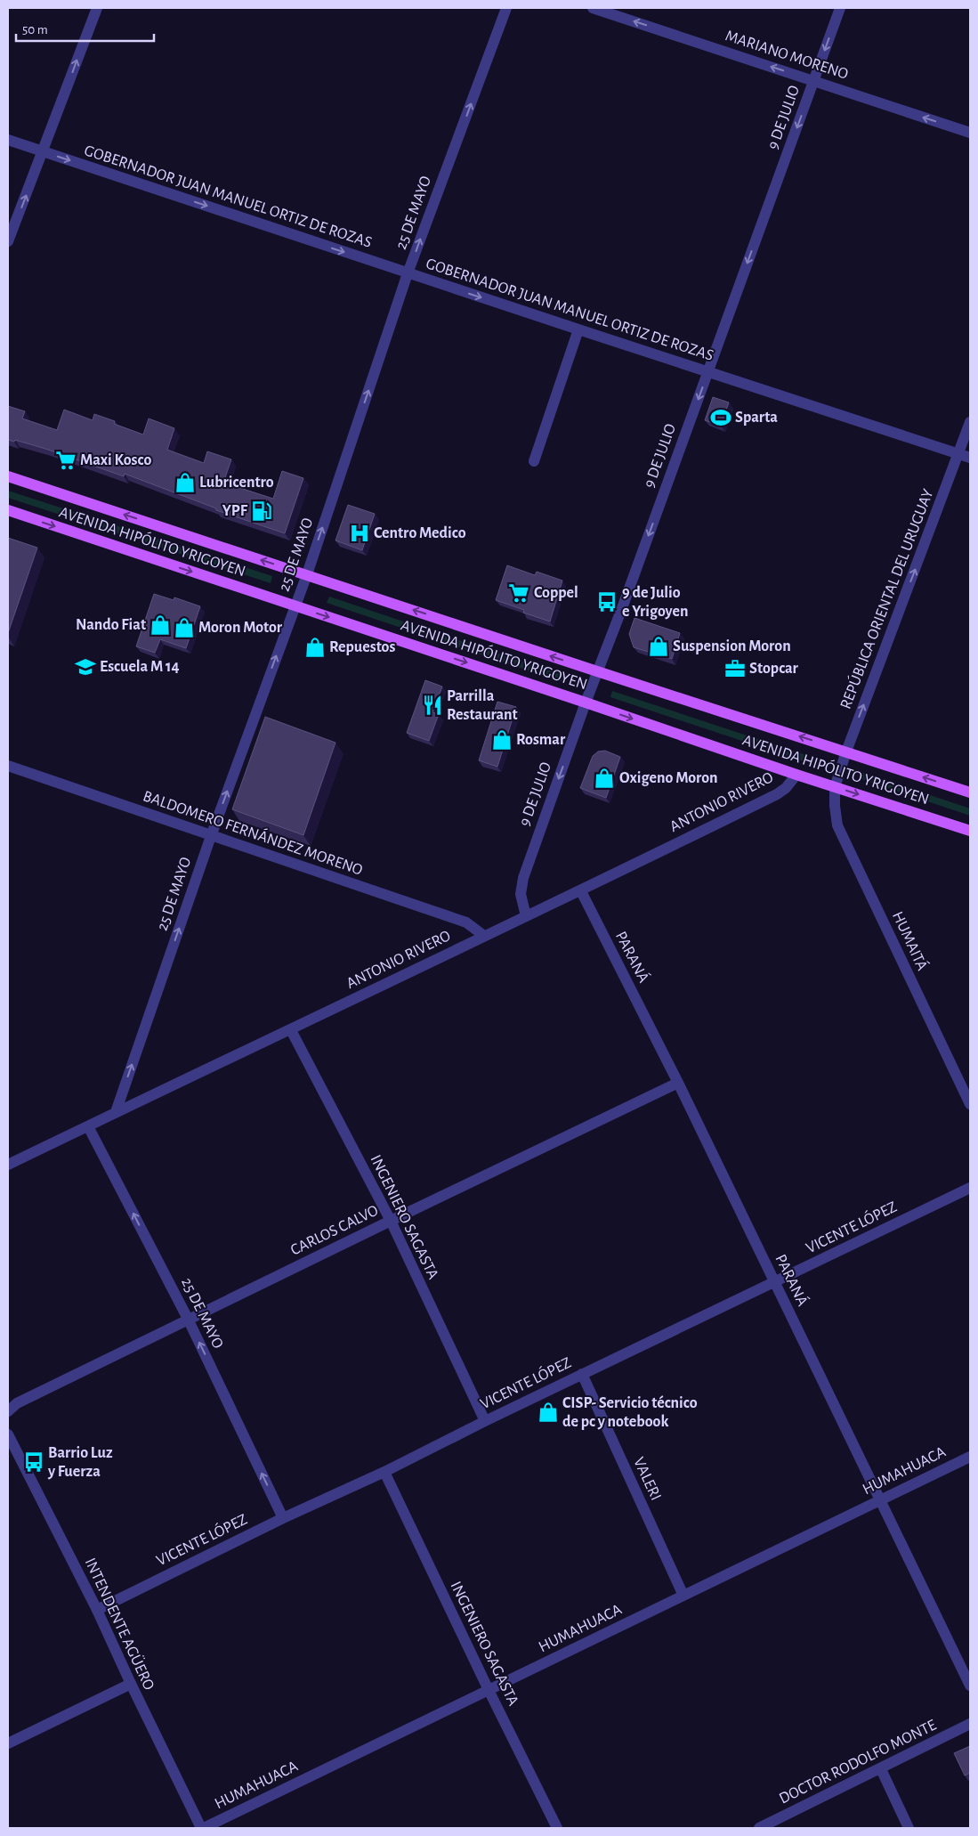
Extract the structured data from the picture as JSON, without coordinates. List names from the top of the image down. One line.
{"streets":{"main road":["AVENIDA HIPÓLITO YRIGOYEN"],"street":["MARIANO MORENO","9 DE JULIO","GOBERNADOR JUAN MANUEL ORTIZ DE ROZAS","25 DE MAYO","REPÚBLICA ORIENTAL DEL URUGUAY","ANTONIO RIVERO","BALDOMERO FERNÁNDEZ MORENO","HUMAITÁ","PARANÁ","INGENIERO SAGASTA","VICENTE LÓPEZ","CARLOS CALVO","HUMAHUACA","VALERI","INTENDENTE AGÜERO","DOCTOR RODOLFO MONTE"]},"crossings":[["MARIANO MORENO","9 DE JULIO"],["9 DE JULIO","GOBERNADOR JUAN MANUEL ORTIZ DE ROZAS"],["9 DE JULIO","AVENIDA HIPÓLITO YRIGOYEN"],["9 DE JULIO","ANTONIO RIVERO"],["GOBERNADOR JUAN MANUEL ORTIZ DE ROZAS","25 DE MAYO"],["GOBERNADOR JUAN MANUEL ORTIZ DE ROZAS","REPÚBLICA ORIENTAL DEL URUGUAY"],["25 DE MAYO","AVENIDA HIPÓLITO YRIGOYEN"],["25 DE MAYO","ANTONIO RIVERO"],["25 DE MAYO","BALDOMERO FERNÁNDEZ MORENO"],["25 DE MAYO","VICENTE LÓPEZ"],["25 DE MAYO","CARLOS CALVO"],["AVENIDA HIPÓLITO YRIGOYEN","REPÚBLICA ORIENTAL DEL URUGUAY"],["AVENIDA HIPÓLITO YRIGOYEN","ANTONIO RIVERO"],["AVENIDA HIPÓLITO YRIGOYEN","HUMAITÁ"],["REPÚBLICA ORIENTAL DEL URUGUAY","HUMAITÁ"],["ANTONIO RIVERO","BALDOMERO FERNÁNDEZ MORENO"],["ANTONIO RIVERO","PARANÁ"],["ANTONIO RIVERO","INGENIERO SAGASTA"],["PARANÁ","VICENTE LÓPEZ"],["PARANÁ","CARLOS CALVO"],["PARANÁ","HUMAHUACA"],["INGENIERO SAGASTA","VICENTE LÓPEZ"],["INGENIERO SAGASTA","CARLOS CALVO"],["INGENIERO SAGASTA","HUMAHUACA"],["VICENTE LÓPEZ","VALERI"],["VICENTE LÓPEZ","INTENDENTE AGÜERO"],["HUMAHUACA","VALERI"],["HUMAHUACA","INTENDENTE AGÜERO"]],"one_way":["MARIANO MORENO","9 DE JULIO","GOBERNADOR JUAN MANUEL ORTIZ DE ROZAS","25 DE MAYO","REPÚBLICA ORIENTAL DEL URUGUAY"],"places":{"sports":["Sparta"],"supermarket":["Maxi Kosco","Coppel"],"shop":["Lubricentro","Nando Fiat","Moron Motor","Suspension Moron","Repuestos","Rosmar","Oxigeno Moron","CISP- Servicio técnico de pc y notebook"],"fuel station":["YPF"],"hospital":["Centro Medico"],"bus stop":["9 de Julio e Yrigoyen","Barrio Luz y Fuerza"],"school or university":["Escuela M 14"],"office":["Stopcar"],"restaurant":["Parrilla Restaurant"]},"scale_bar":"50 m"}
